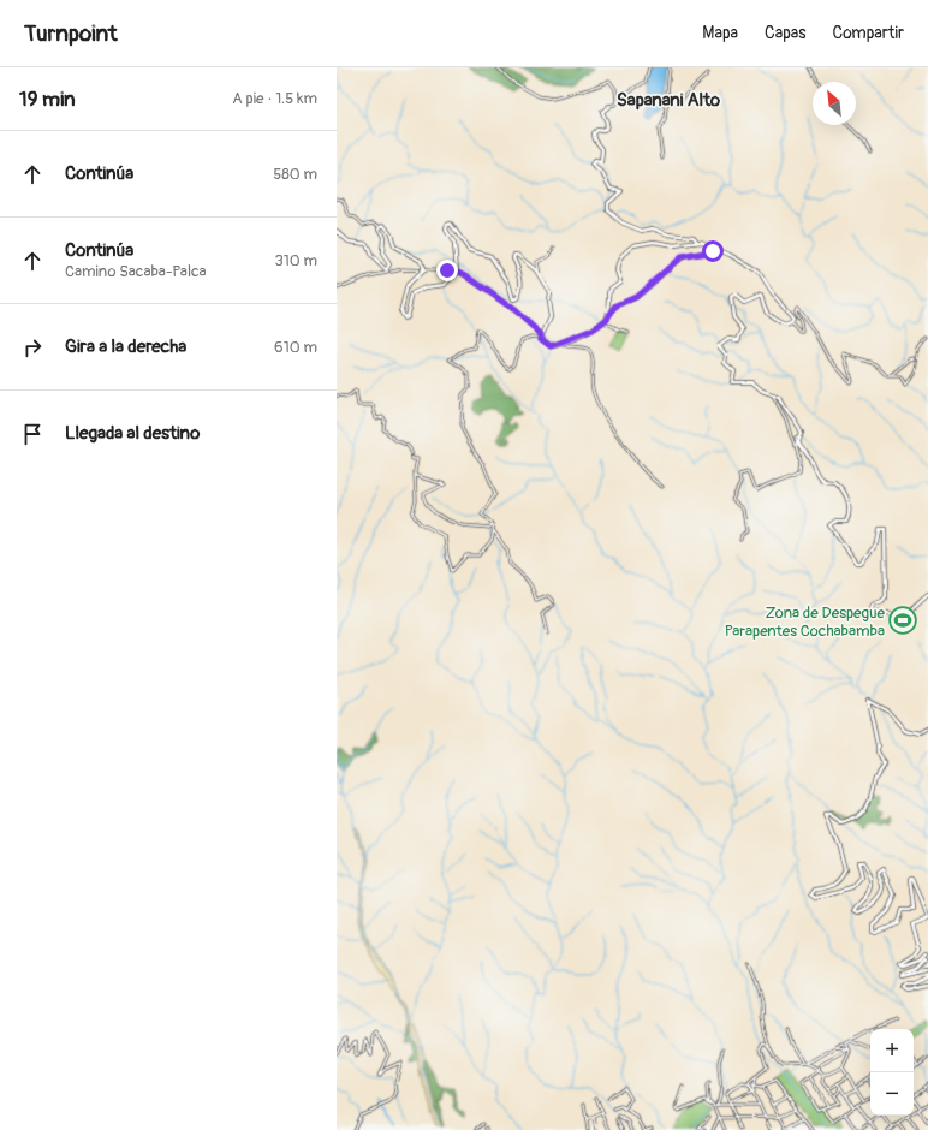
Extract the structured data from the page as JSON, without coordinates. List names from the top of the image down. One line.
{"districts":["Sapanani Alto"],"places":{"sports":["Zona de Despegue Parapentes Cochabamba"]},"north":"top left","page":{"header":"Turnpoint","nav":["Mapa","Capas","Compartir"],"heading":["19 min","A pie · 1.5 km"],"list":[["Continúa","580 m"],["Continúa","Camino Sacaba-Palca","310 m"],["Gira a la derecha","610 m"],"Llegada al destino"],"map_buttons":["+","−"]}}
